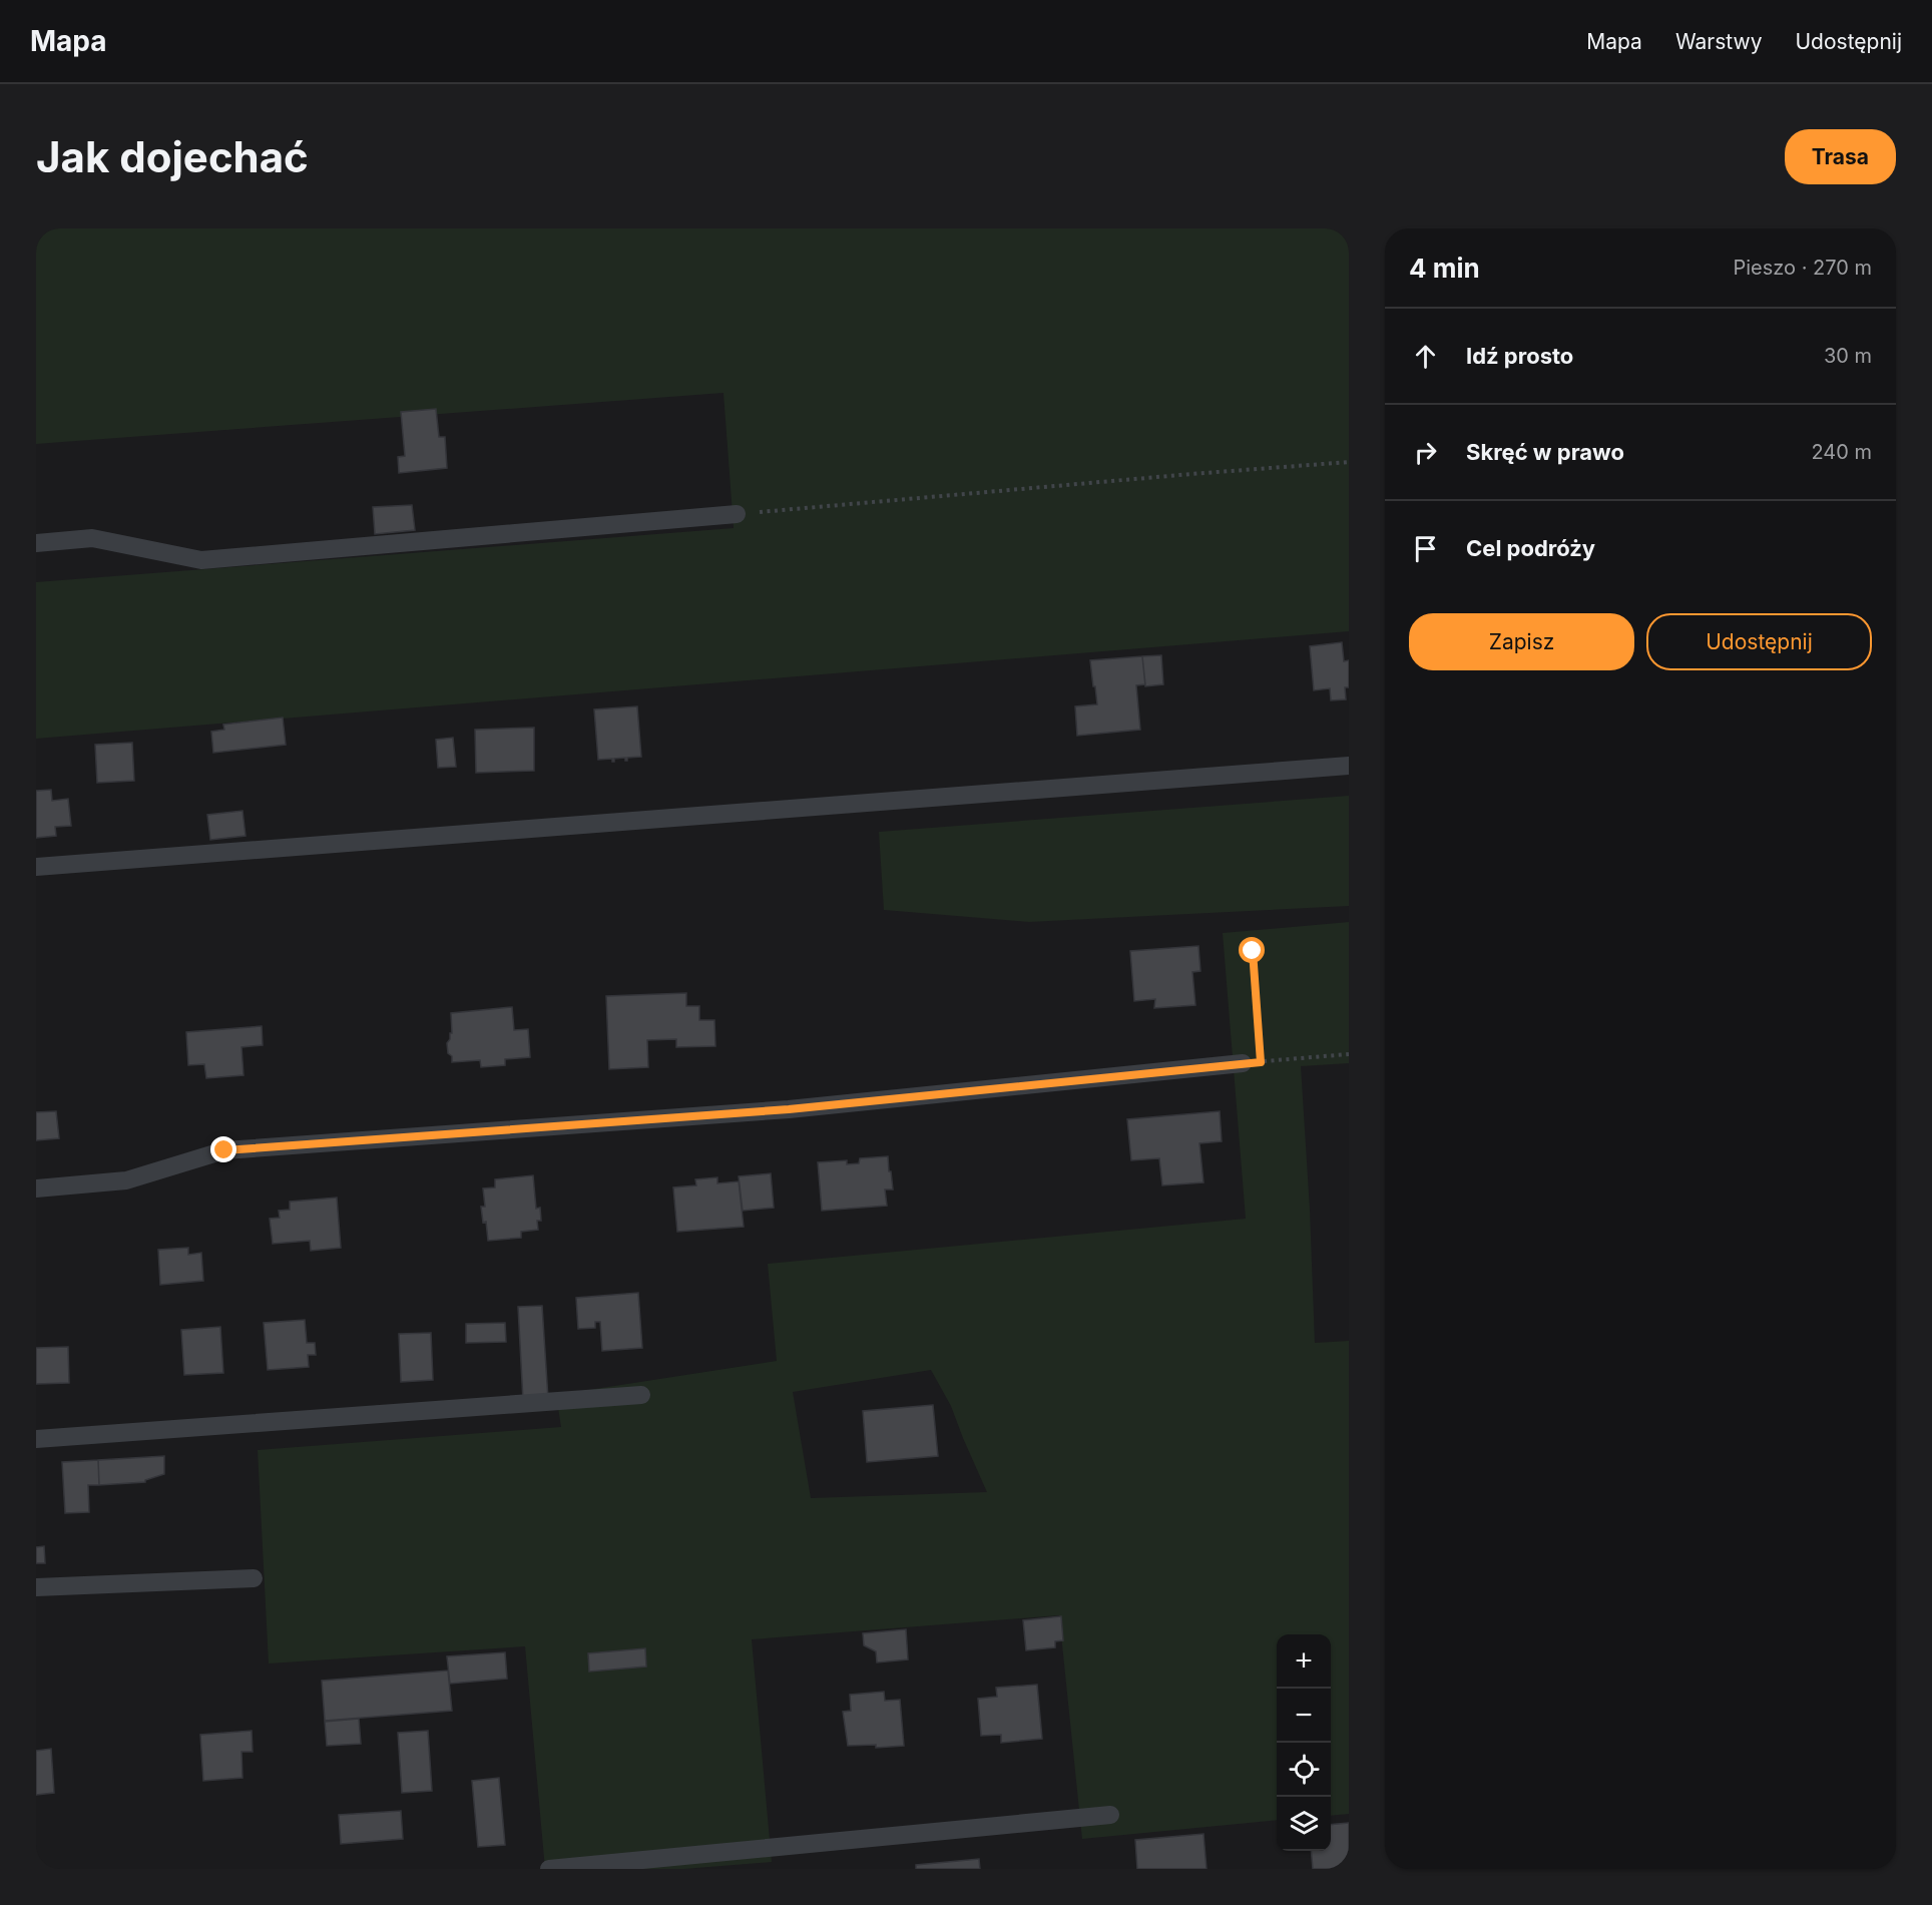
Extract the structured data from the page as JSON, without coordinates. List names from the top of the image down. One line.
{"page":{"header":"Mapa","nav":["Mapa","Warstwy","Udostępnij"],"buttons":["Trasa",["Zapisz","Udostępnij"]],"title":"Jak dojechać","heading":["4 min","Pieszo · 270 m"],"list":[["Idź prosto","30 m"],["Skręć w prawo","240 m"],"Cel podróży"],"map_buttons":["+","−"]}}
